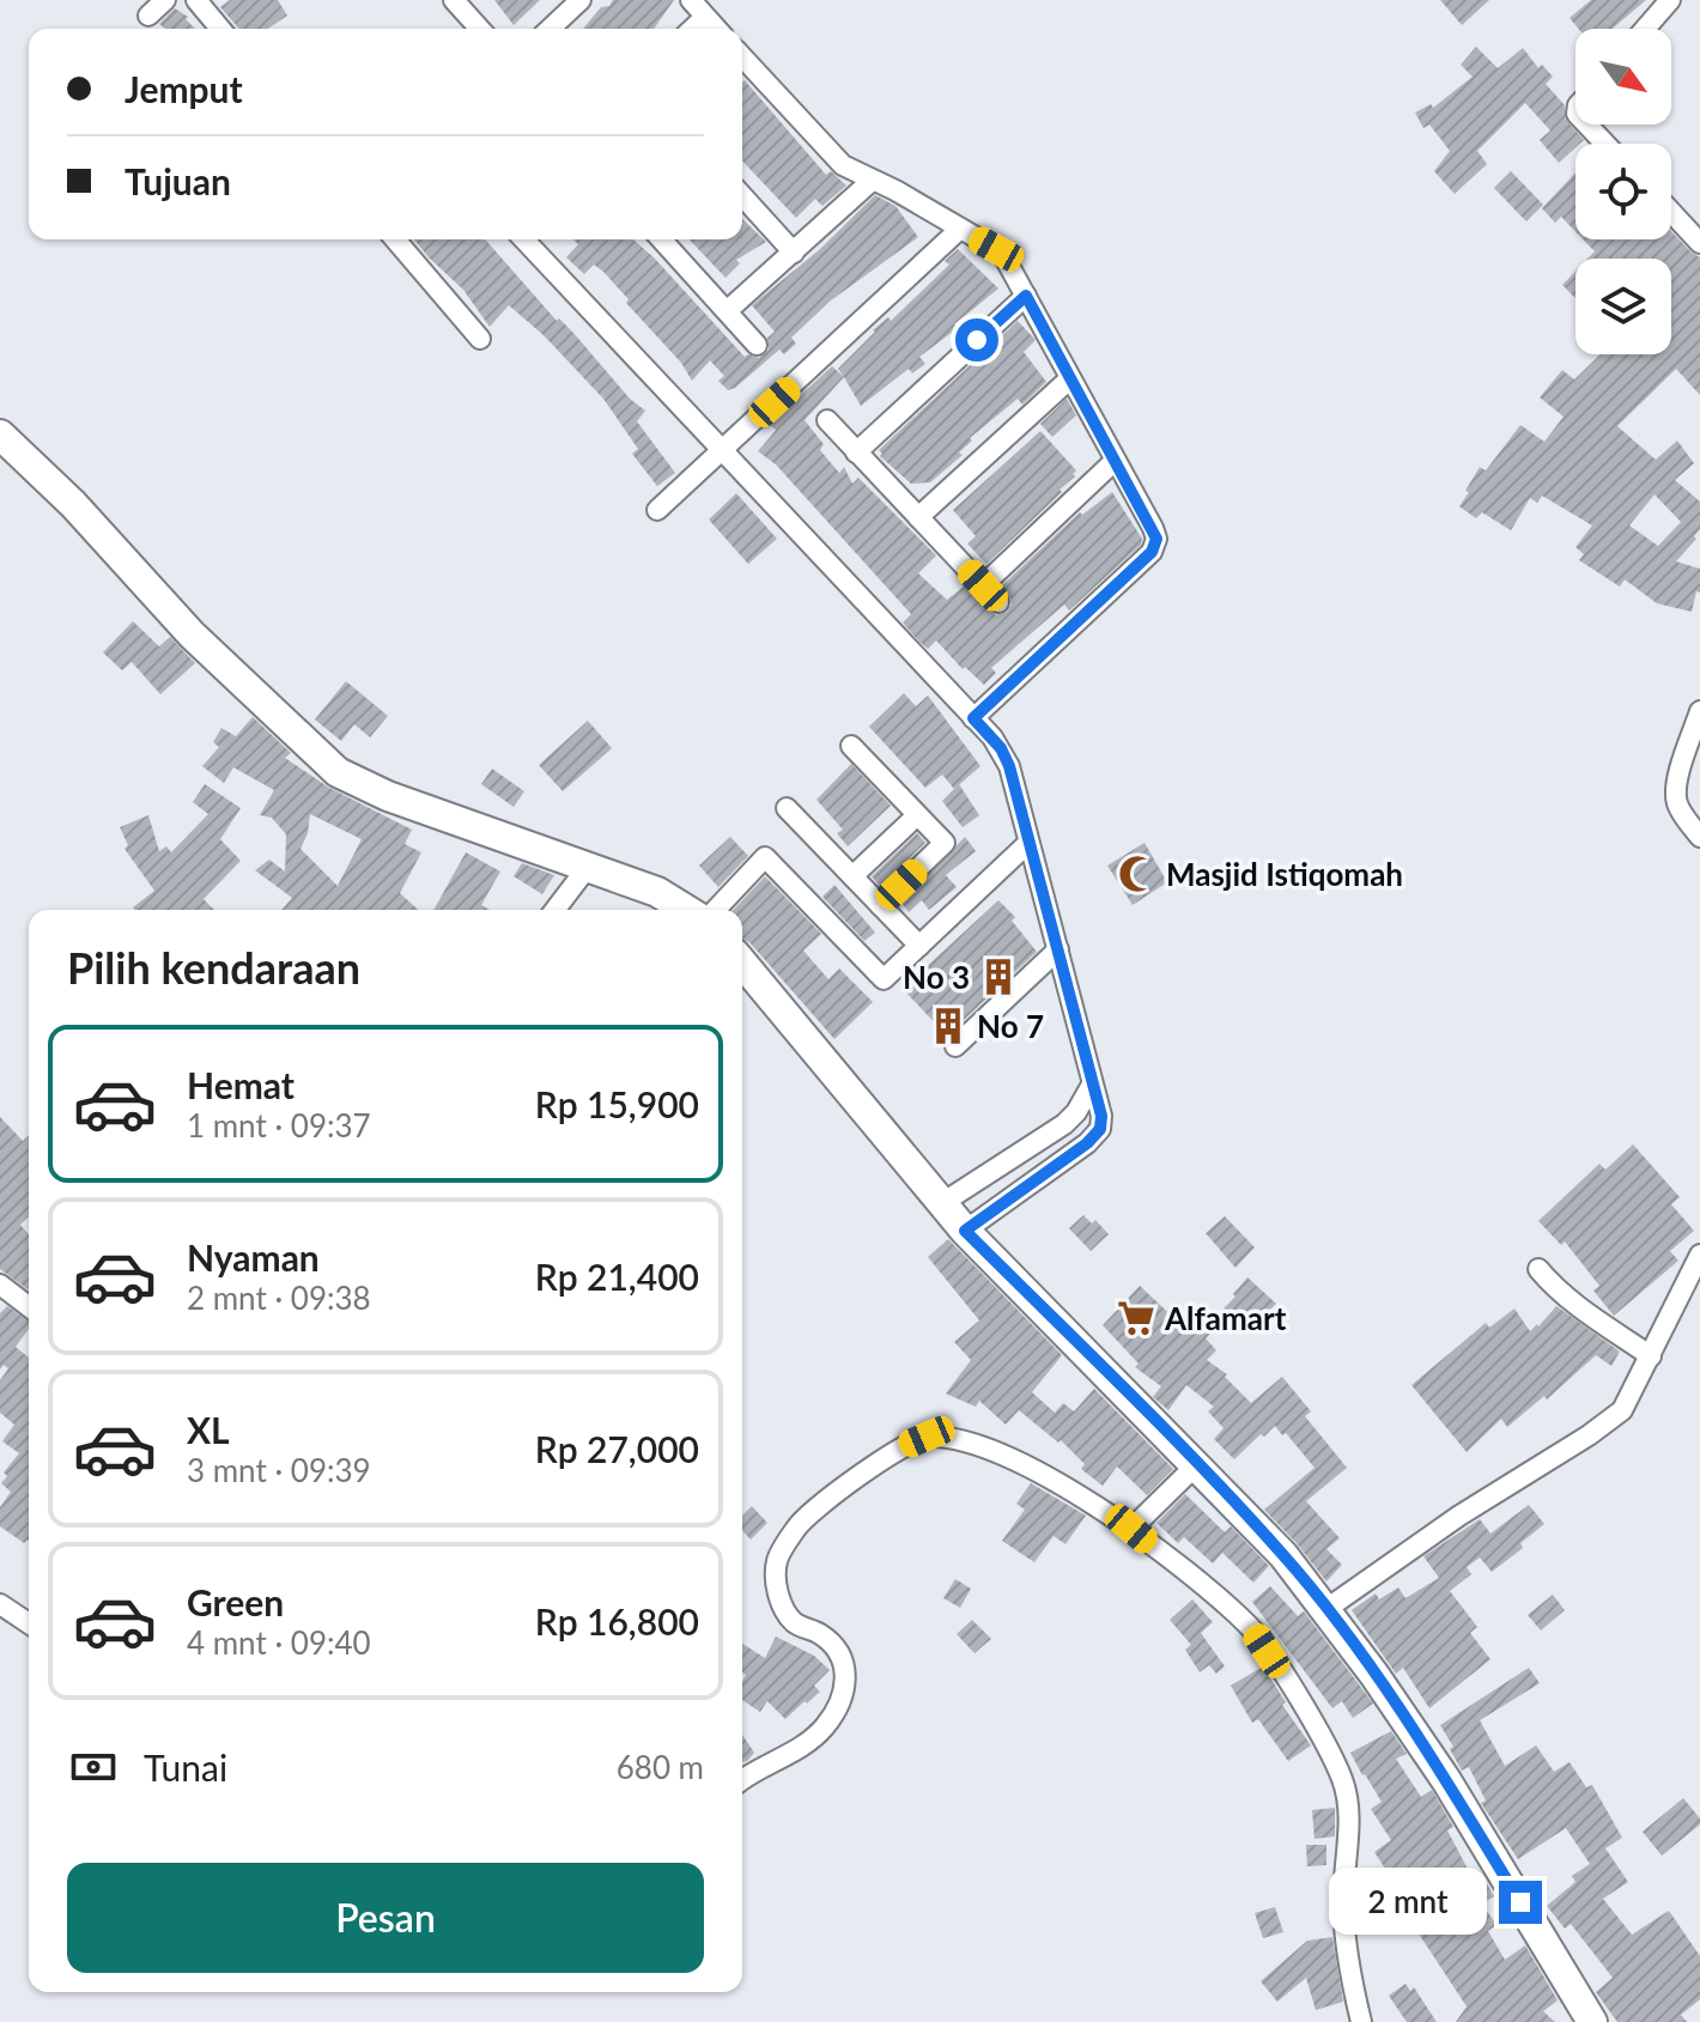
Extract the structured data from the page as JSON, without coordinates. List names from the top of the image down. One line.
{"places":{"mosque":["Masjid Istiqomah"],"building":["No 3","No 7"],"supermarket":["Alfamart"]},"north":"bottom right","page":{"banner":["Jemput","Tujuan"],"heading":"Pilih kendaraan","list":[{"name":"Hemat","note":"1 mnt · 09:37","value":"Rp 15,900"},{"name":"Nyaman","note":"2 mnt · 09:38","value":"Rp 21,400"},{"name":"XL","note":"3 mnt · 09:39","value":"Rp 27,000"},{"name":"Green","note":"4 mnt · 09:40","value":"Rp 16,800"}],"pay":["Tunai","680 m"],"buttons":"Pesan","bubble":"2 mnt"}}
